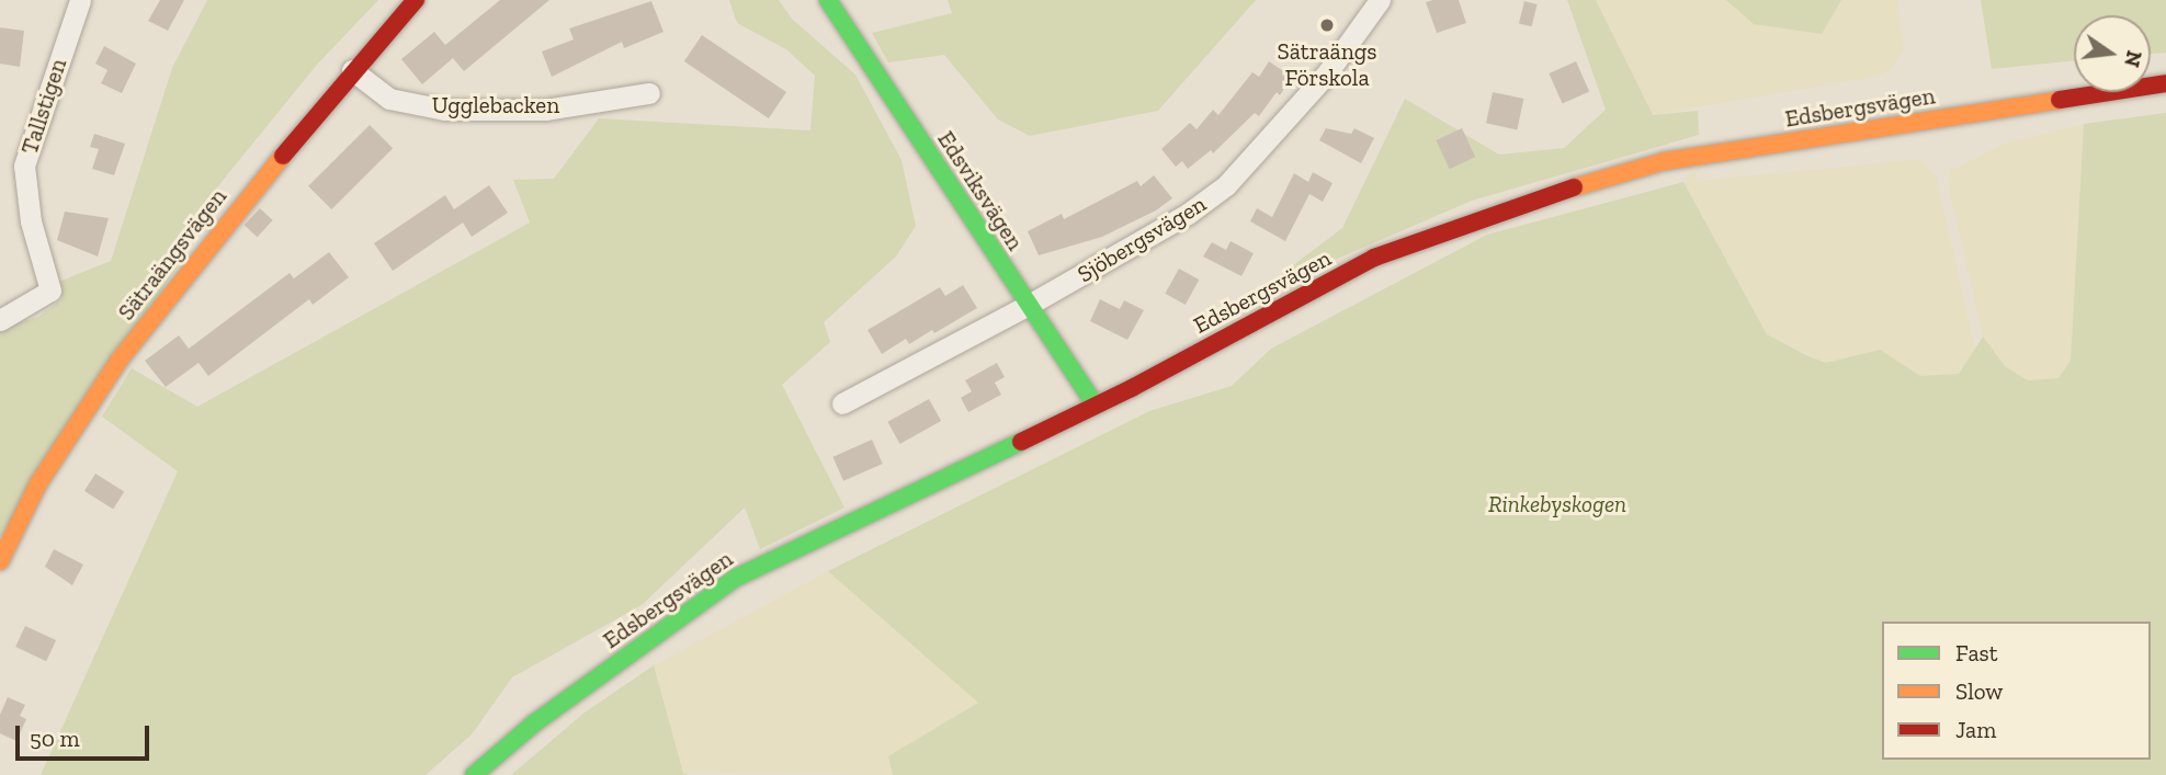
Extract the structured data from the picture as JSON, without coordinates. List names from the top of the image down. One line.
{"streets":{"main road":["Edsbergsvägen","Edsviksvägen","Sätraängsvägen"],"street":["Ugglebacken","Tallstigen","Sjöbergsvägen"]},"crossings":[["Ugglebacken","Sätraängsvägen"],["Edsbergsvägen","Edsviksvägen"],["Edsviksvägen","Sjöbergsvägen"]],"parks":["Rinkebyskogen"],"places":["Sätraängs Förskola"],"legend":["Fast","Slow","Jam"],"scale_bar":"50 m","north":"right"}
